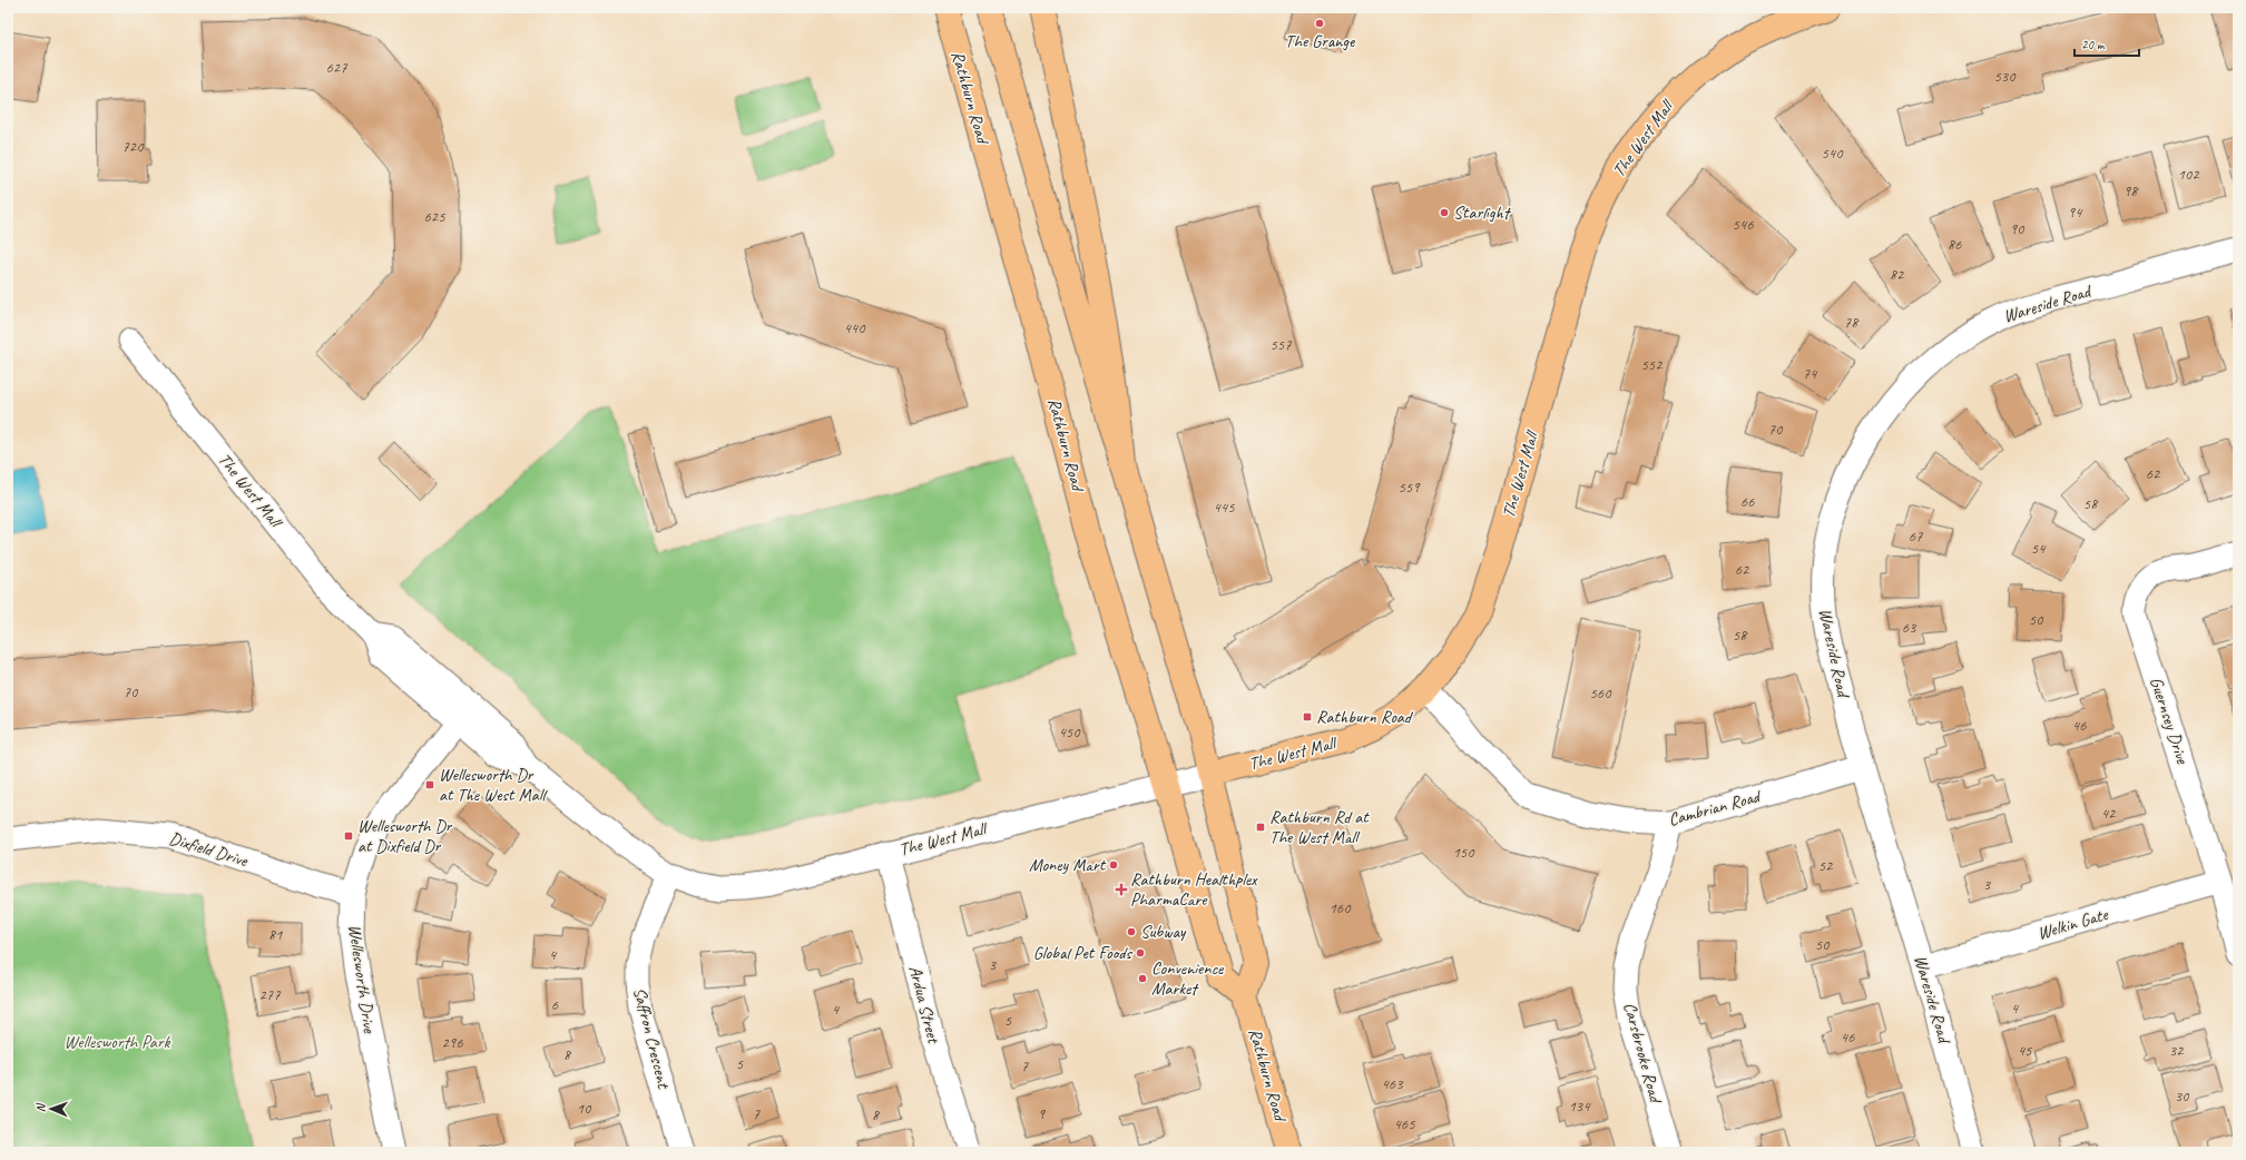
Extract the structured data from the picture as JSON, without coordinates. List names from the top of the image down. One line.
{"streets":{"main road":["Rathburn Road","The West Mall"],"street":["Wareside Road","Guernsey Drive","Cambrian Road","Dixfield Drive","Welkin Gate","Wellesworth Drive","Ardua Street","Saffron Crescent","Carsbrooke Road"]},"crossings":[["Rathburn Road","The West Mall"],["The West Mall","Cambrian Road"],["The West Mall","Wellesworth Drive"],["The West Mall","Ardua Street"],["The West Mall","Saffron Crescent"],["Wareside Road","Cambrian Road"],["Wareside Road","Welkin Gate"],["Guernsey Drive","Welkin Gate"],["Cambrian Road","Carsbrooke Road"],["Dixfield Drive","Wellesworth Drive"]],"parks":["Wellesworth Park"],"places":{"other":["The Grange","Starlight","Money Mart","Subway","Global Pet Foods","Convenience Market"],"transit":["Rathburn Road","Wellesworth Dr at The West Mall","Rathburn Rd at The West Mall","Wellesworth Dr at Dixfield Dr"],"health":["Rathburn Healthplex PharmaCare"]},"house_numbers":["627","530","720","540","102","98","94","625","546","90","86","82","78","440","557","552","74","70","62","559","66","58","445","67","54","62","50","63","58","70","560","46","450","42","150","52","3","160","81","50","4","3","277","6","4","4","5","46","296","45","32","8","5","7","463","30","134","10","7","9","8","465"],"scale_bar":"20 m","north":"left"}
